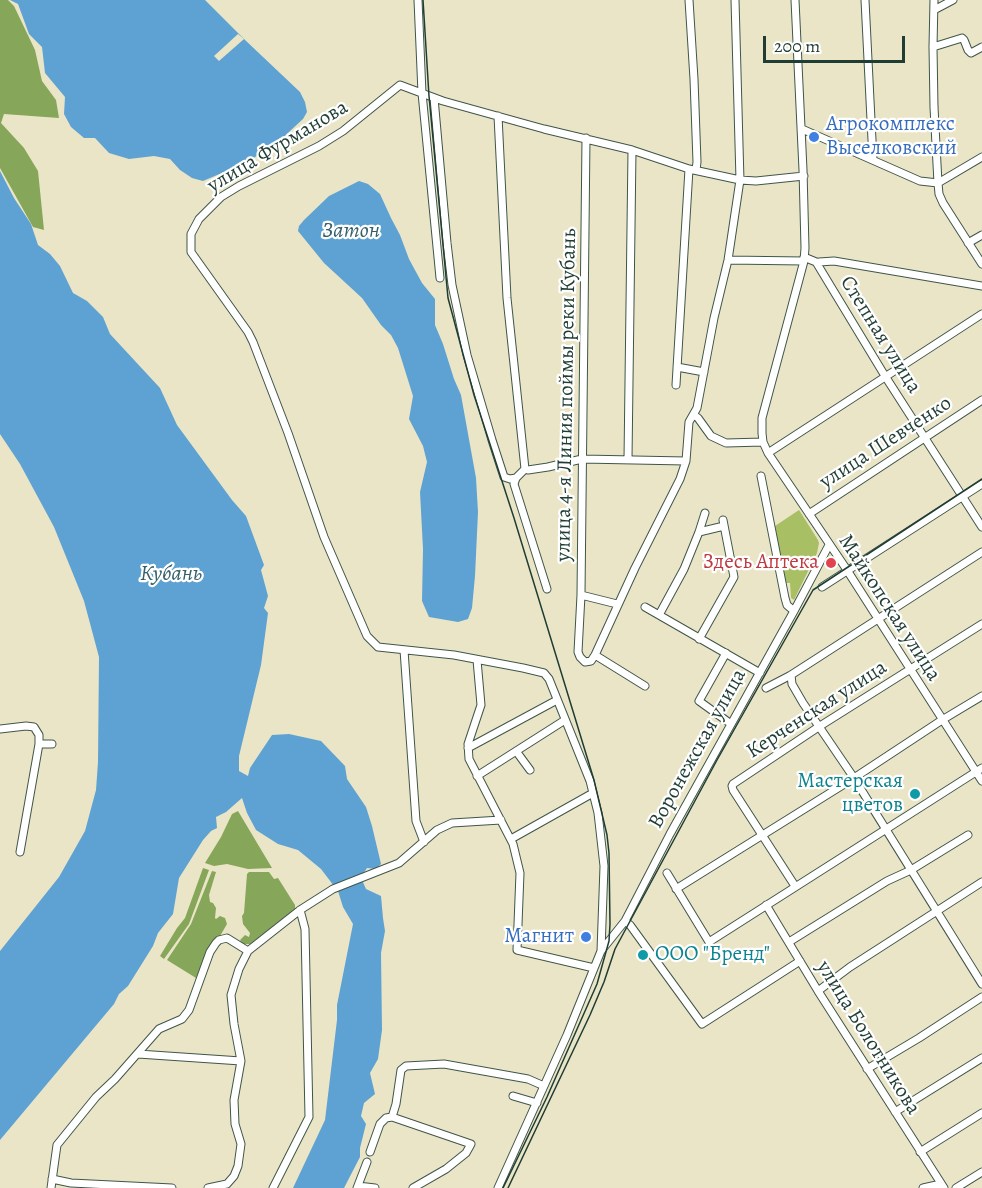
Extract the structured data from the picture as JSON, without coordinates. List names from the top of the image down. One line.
{"streets":{"street":["улица Фурманова","Степная улица","улица 4-я Линия поймы реки Кубань","улица Шевченко","Майкопская улица","Керченская улица","Воронежская улица","улица Болотникова"]},"crossings":[["улица Фурманова","улица 4-я Линия поймы реки Кубань"],["Степная улица","улица Шевченко"],["улица Шевченко","Майкопская улица"],["Майкопская улица","Керченская улица"],["Майкопская улица","Воронежская улица"]],"water":["Затон","Кубань"],"places":["Агрокомплекс Выселковский","Здесь Аптека","Мастерская цветов","Магнит","ООО \"Бренд\""],"scale_bar":"200 m"}
